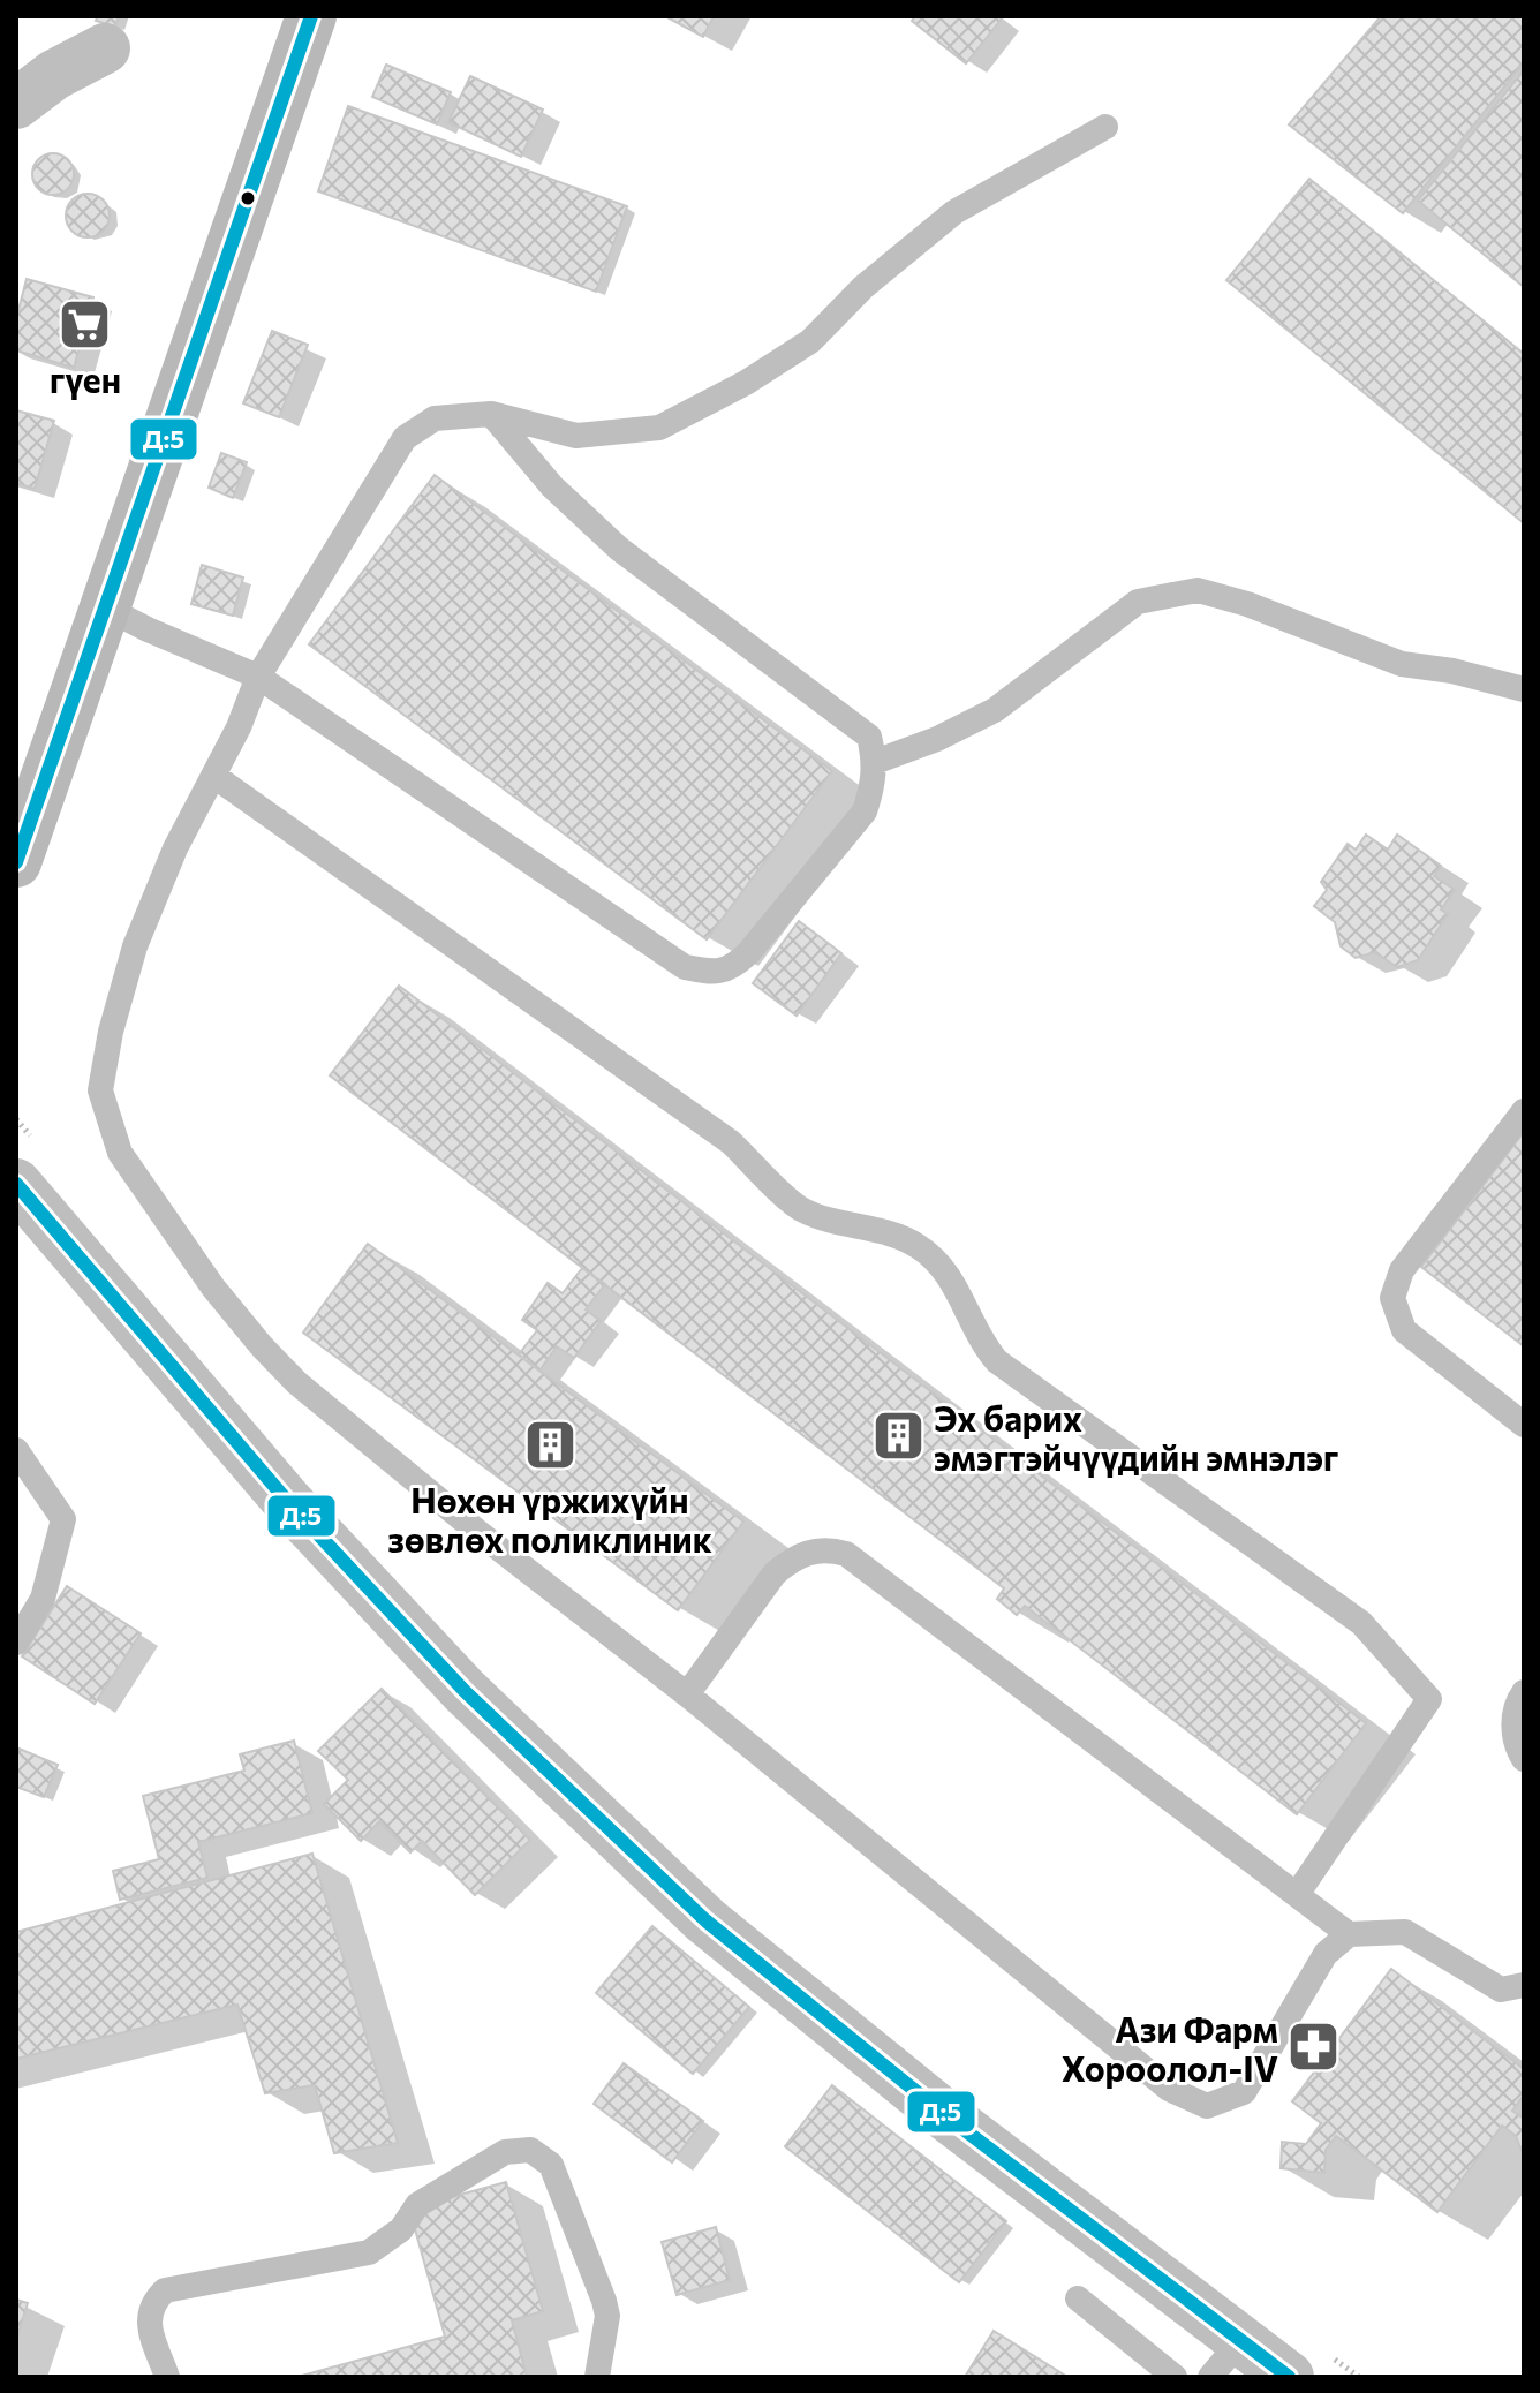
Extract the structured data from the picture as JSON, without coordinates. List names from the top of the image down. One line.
{"places":{"supermarket":["гүен"],"building":["Эх барих эмэгтэйчүүдийн эмнэлэг","Нөхөн үржихүйн зөвлөх поликлиник"],"pharmacy":["Ази Фарм Хороолол-IV"]},"lines":["transit line Д:5"]}
